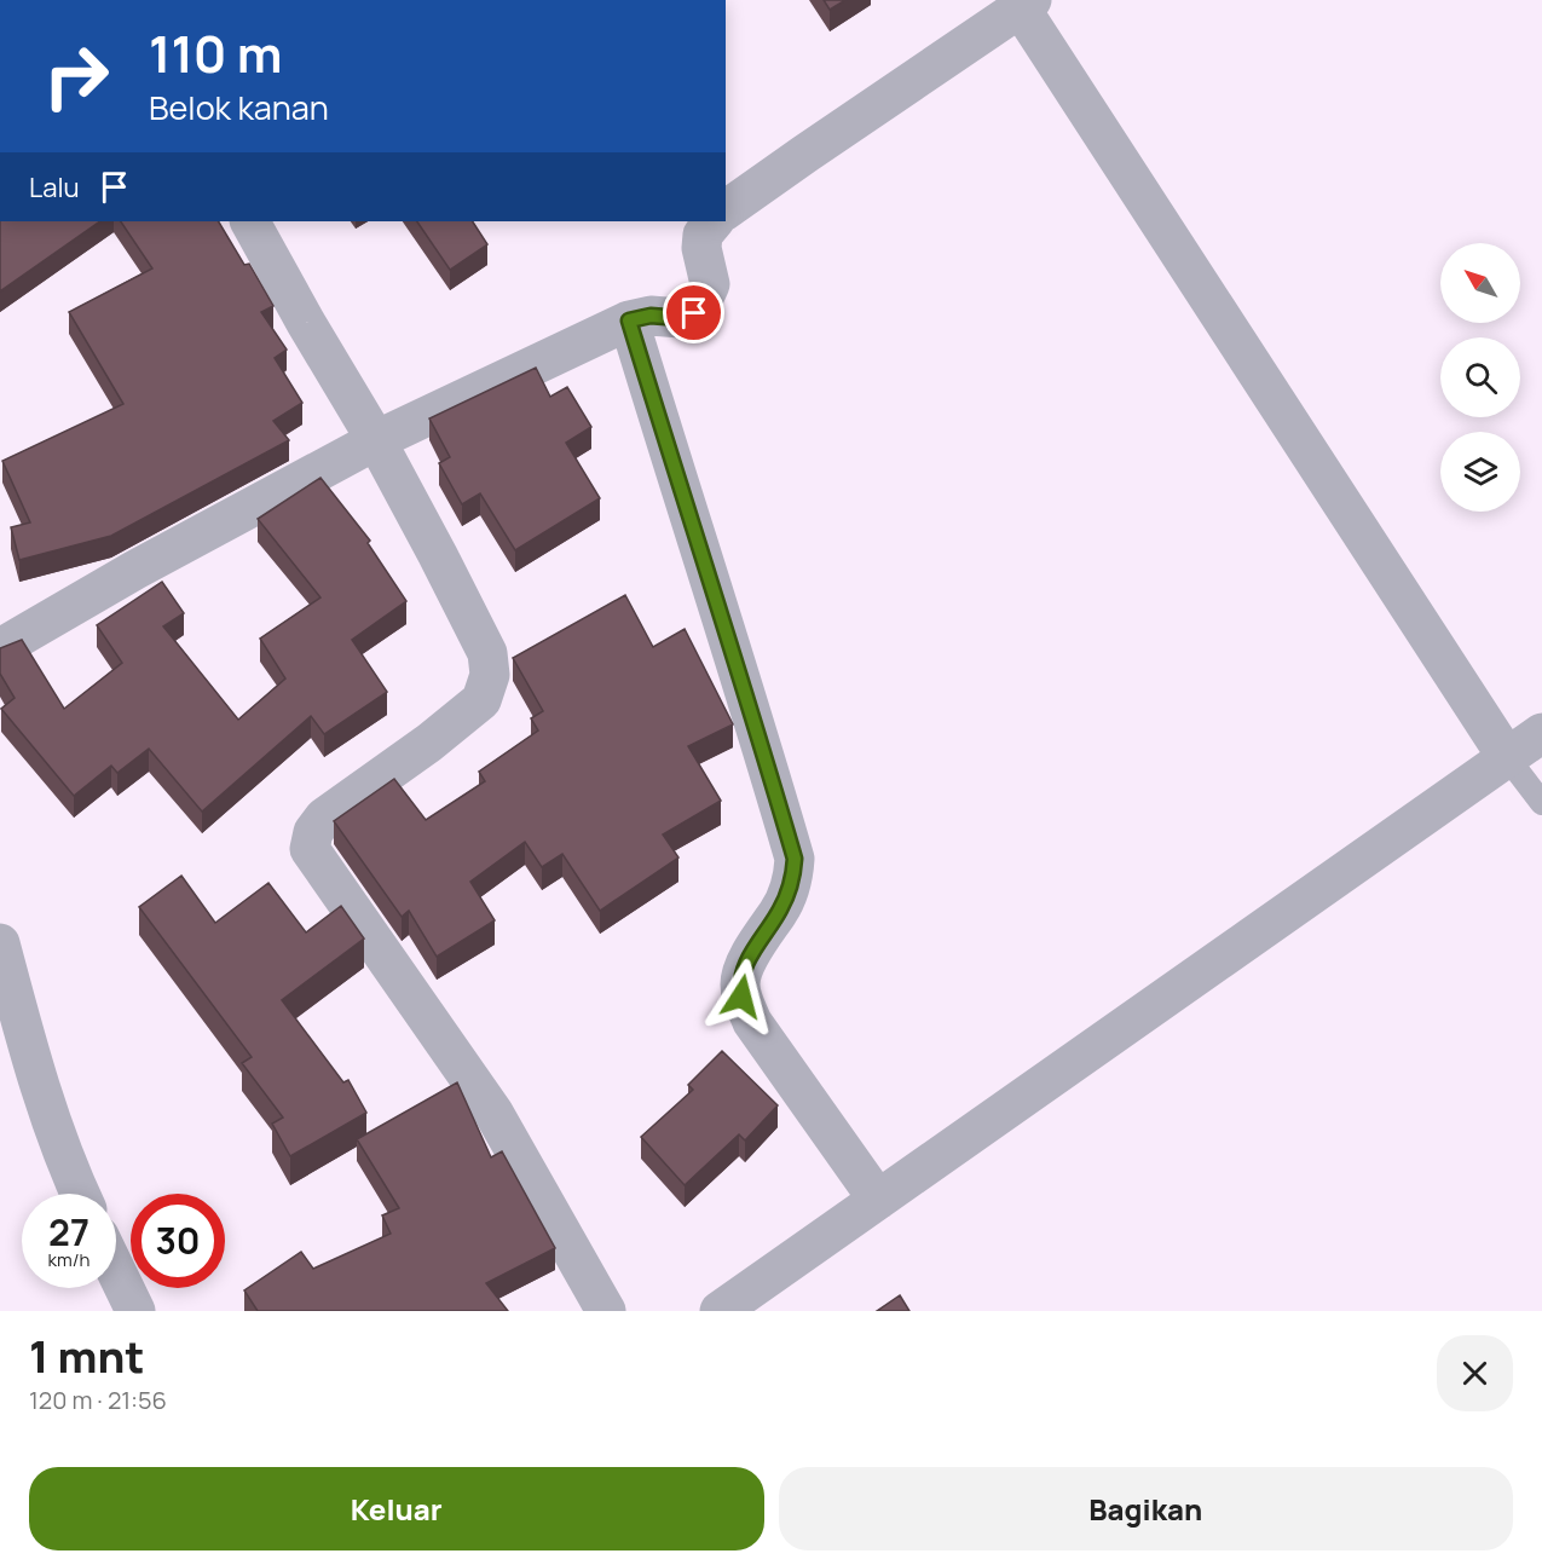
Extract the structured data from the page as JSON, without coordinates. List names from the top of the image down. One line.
{"north":"top left","page":{"turn":["110 m","Belok kanan"],"then":"Lalu","speed":"27 km/h","limit":"30","heading":["1 mnt","120 m · 21:56"],"buttons":["Keluar","Bagikan"]}}
